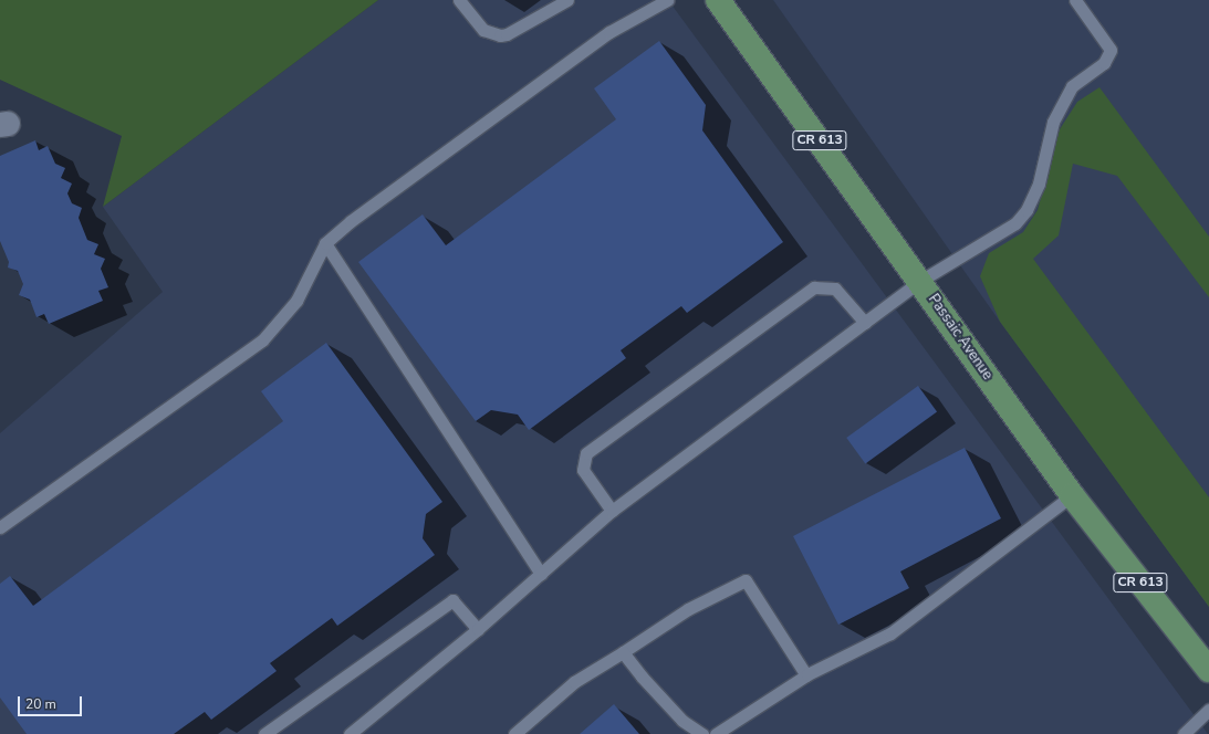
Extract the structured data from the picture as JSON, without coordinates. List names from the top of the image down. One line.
{"streets":{"main road":["CR 613","Passaic Avenue"]},"scale_bar":"20 m"}
